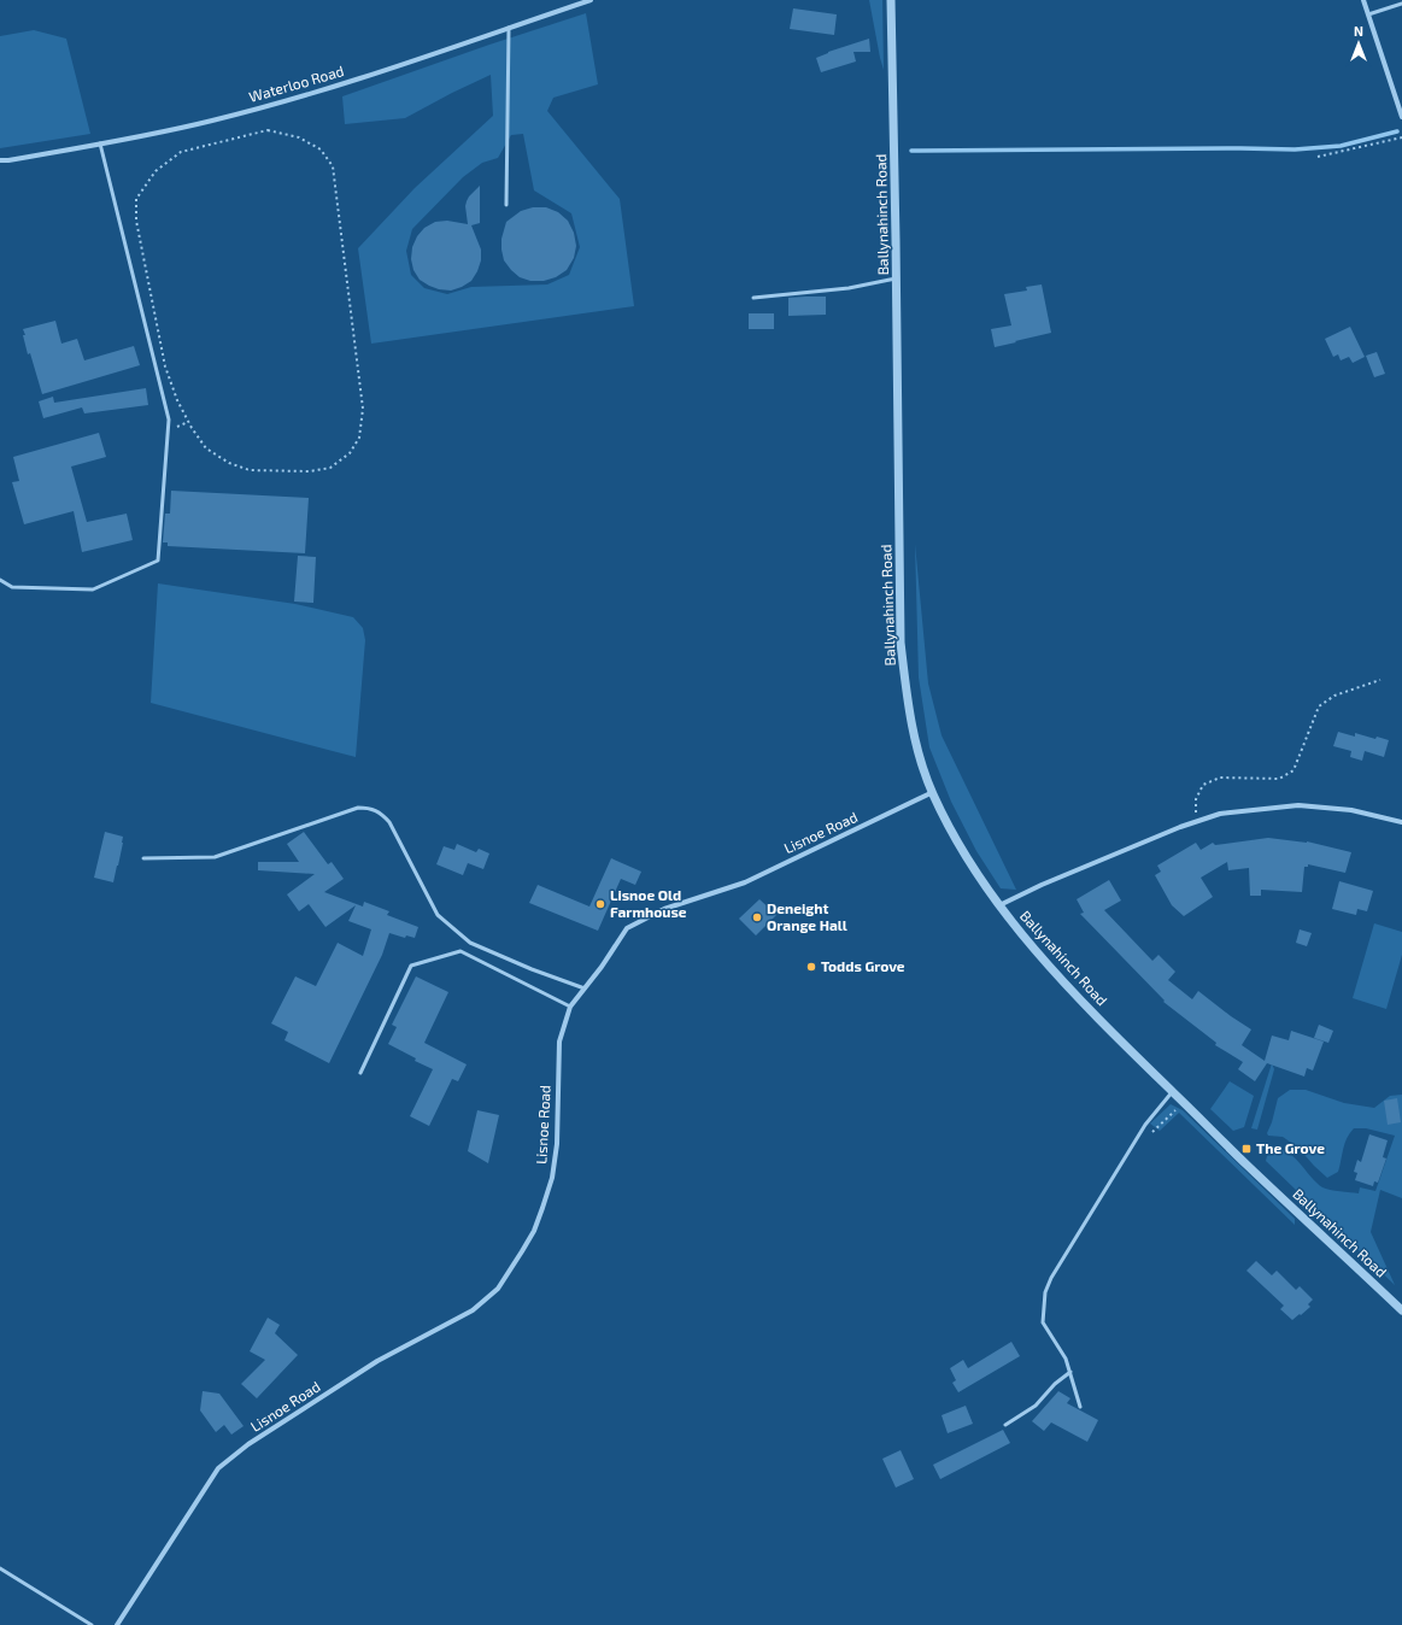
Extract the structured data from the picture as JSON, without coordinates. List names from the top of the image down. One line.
{"streets":{"street":["Waterloo Road","Ballynahinch Road","Lisnoe Road"]},"crossings":[["Ballynahinch Road","Lisnoe Road"]],"places":{"other":["Lisnoe Old Farmhouse","Deneight Orange Hall","Todds Grove"],"transit":["The Grove"]},"north":"top"}
